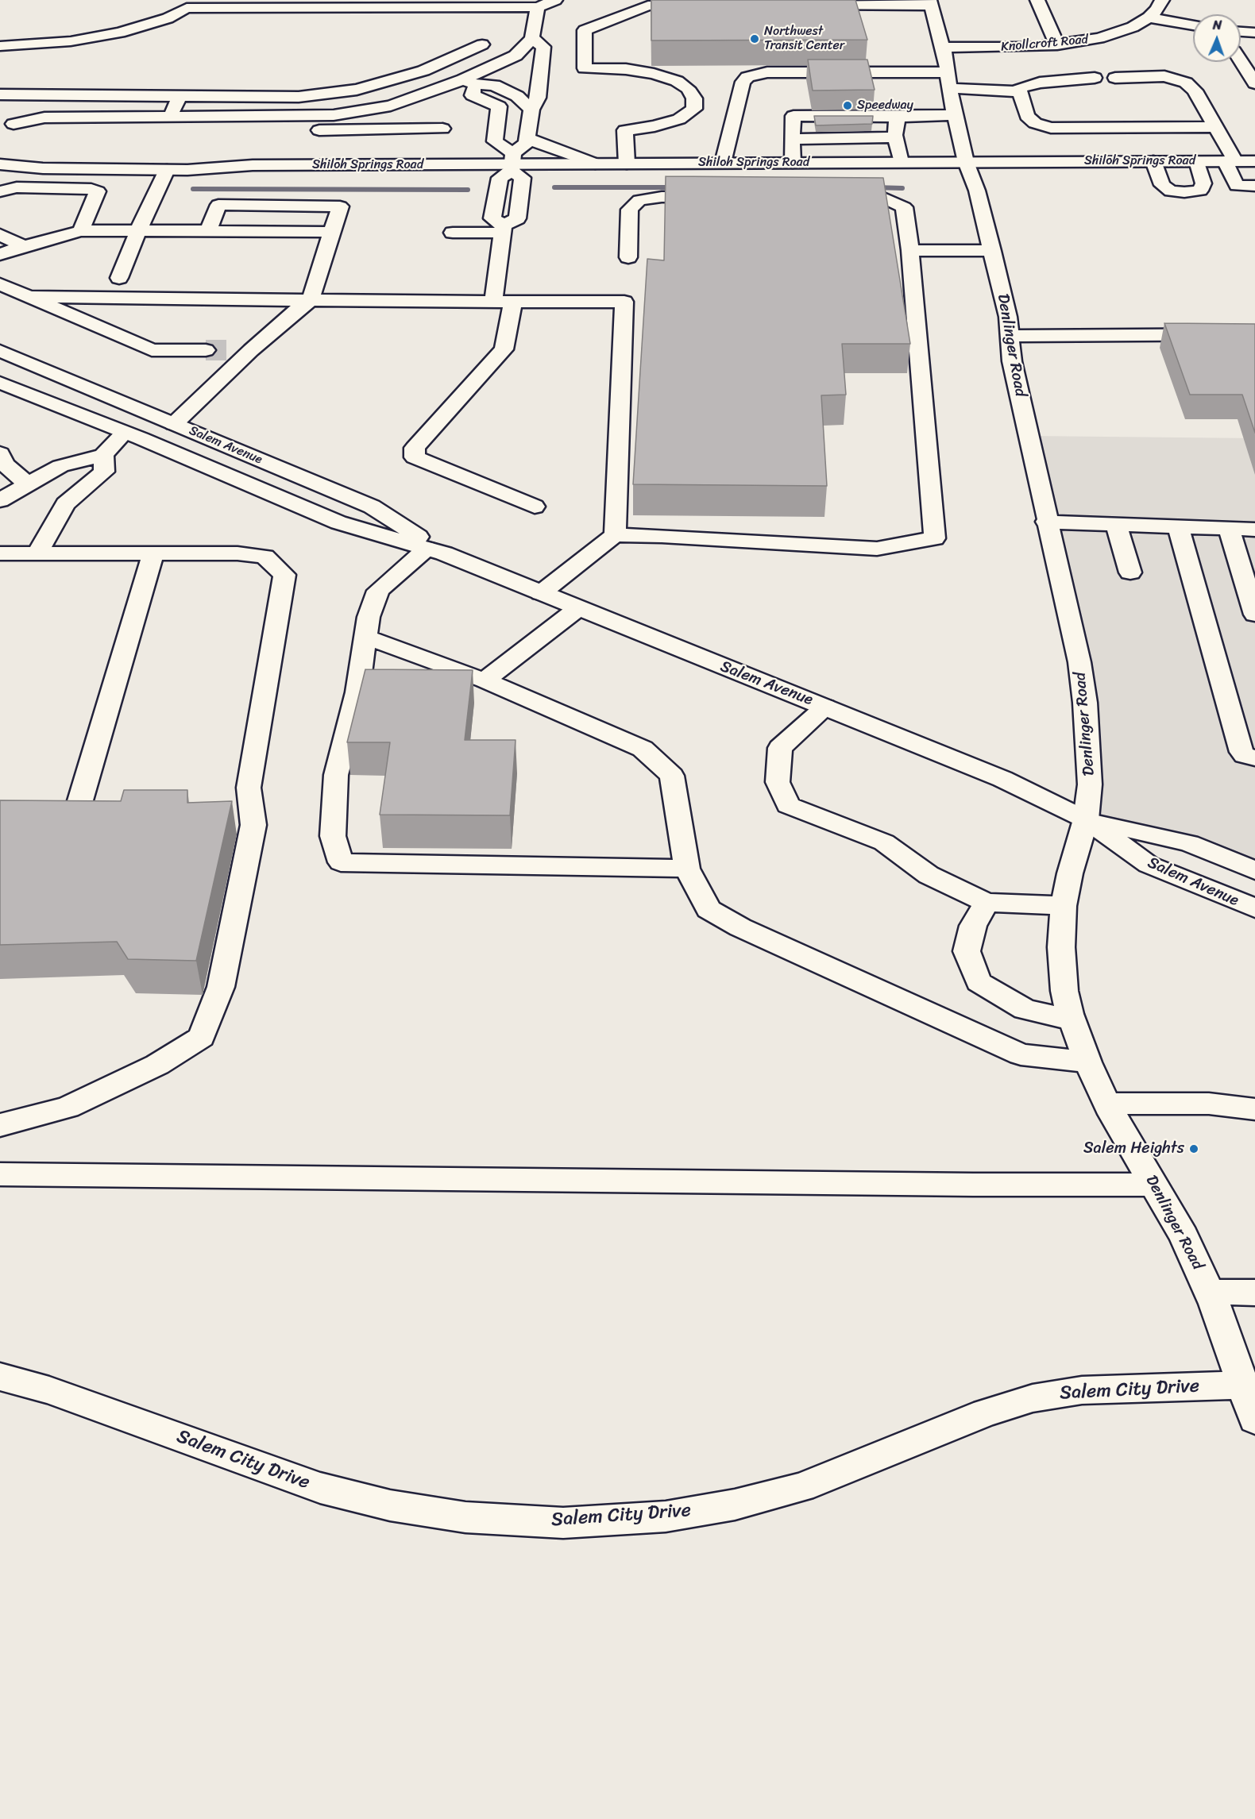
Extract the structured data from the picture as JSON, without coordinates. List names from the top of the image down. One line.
{"streets":{"street":["Knollcroft Road","Shiloh Springs Road","Denlinger Road","Salem Avenue","Salem City Drive"]},"crossings":[["Knollcroft Road","Denlinger Road"],["Shiloh Springs Road","Denlinger Road"],["Denlinger Road","Salem Avenue"],["Denlinger Road","Salem City Drive"]],"places":["Northwest Transit Center","Speedway","Salem Heights"],"north":"top"}
